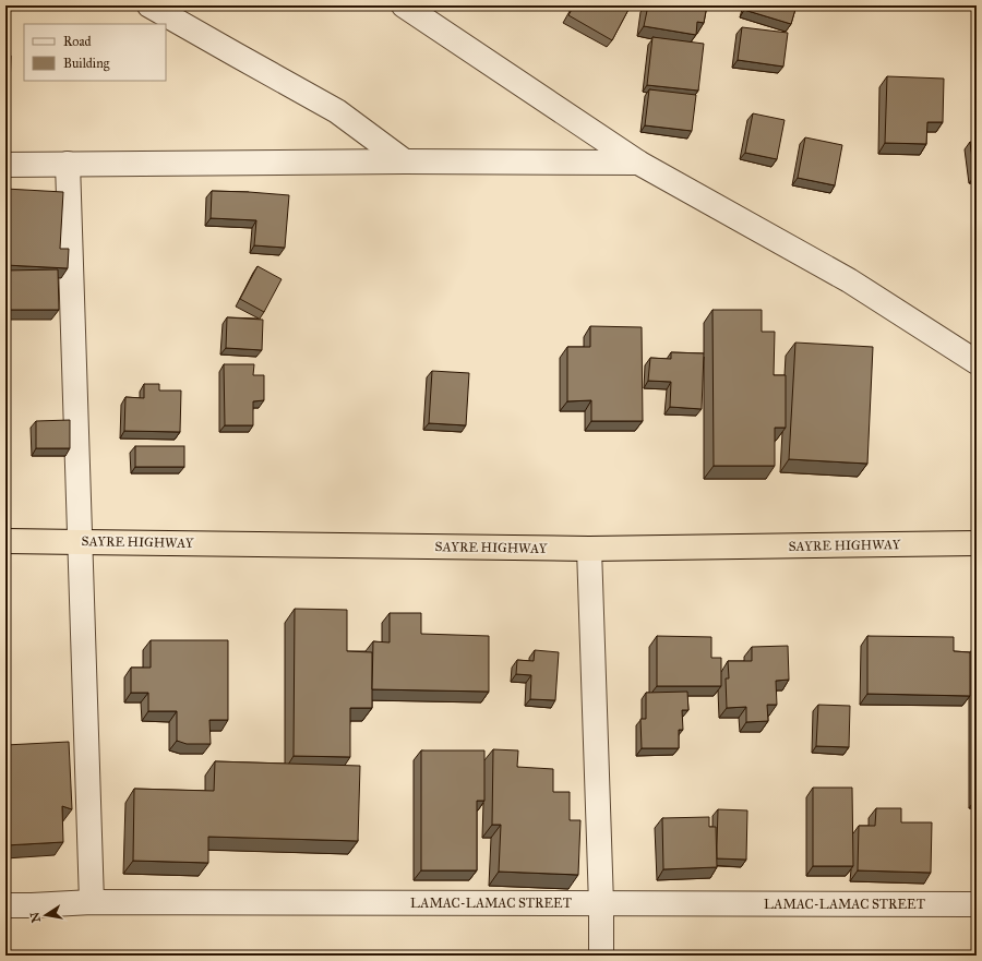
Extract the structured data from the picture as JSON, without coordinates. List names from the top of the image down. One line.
{"streets":{"highway":["SAYRE HIGHWAY"],"street":["LAMAC-LAMAC STREET"]},"legend":["Road","Building"],"north":"left"}
